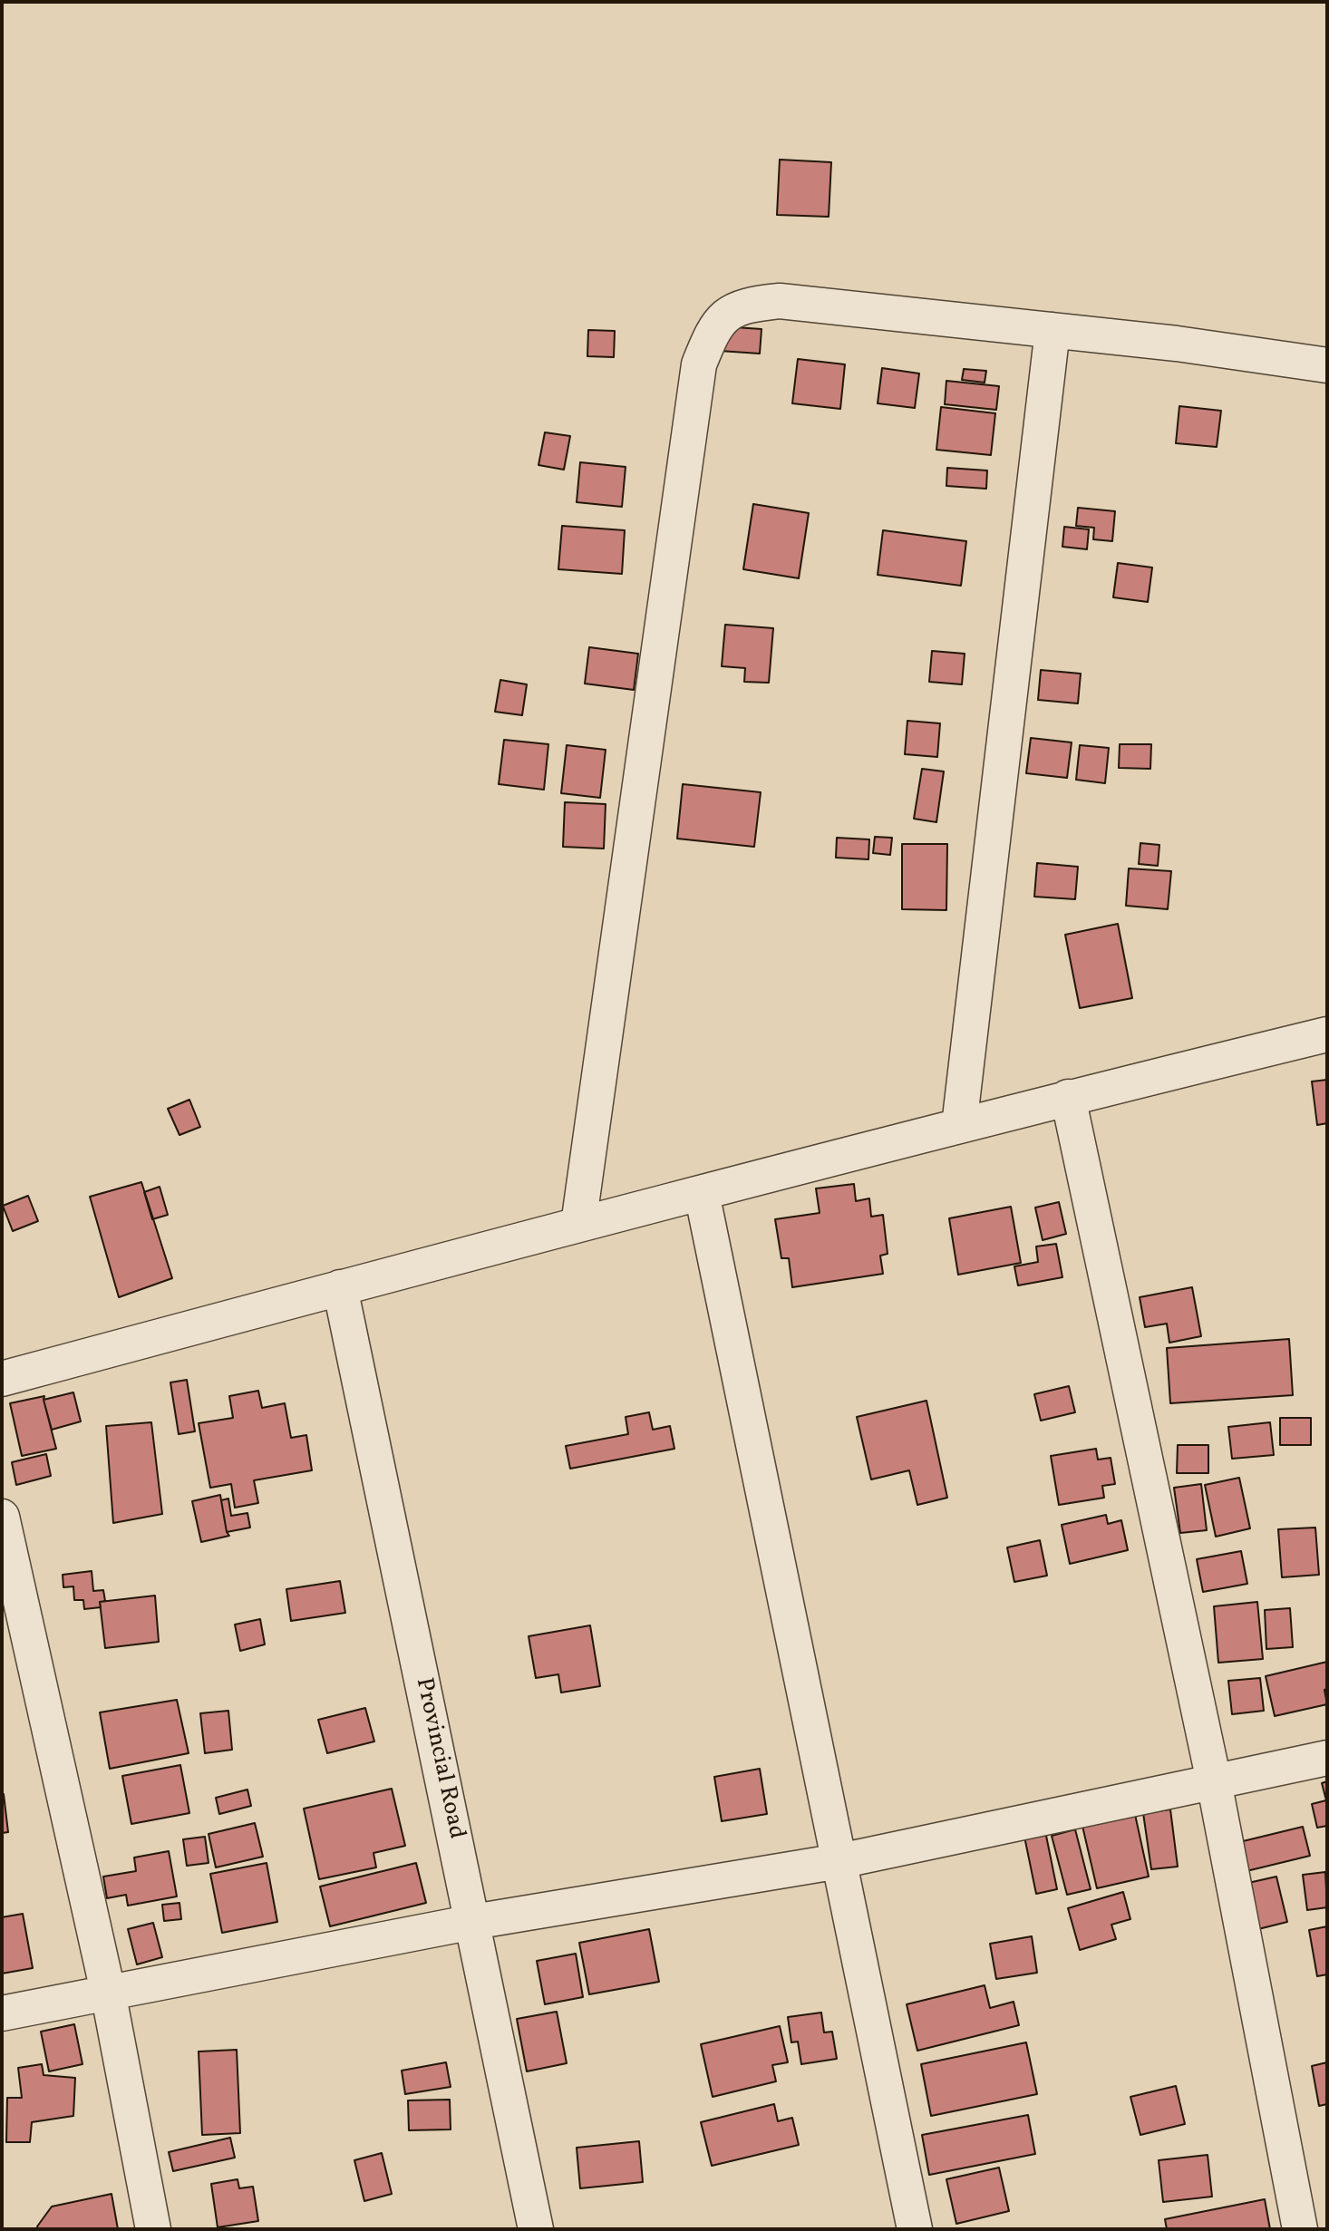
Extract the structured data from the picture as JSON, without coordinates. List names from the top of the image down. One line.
{"streets":{"street":["Provincial Road"]}}
